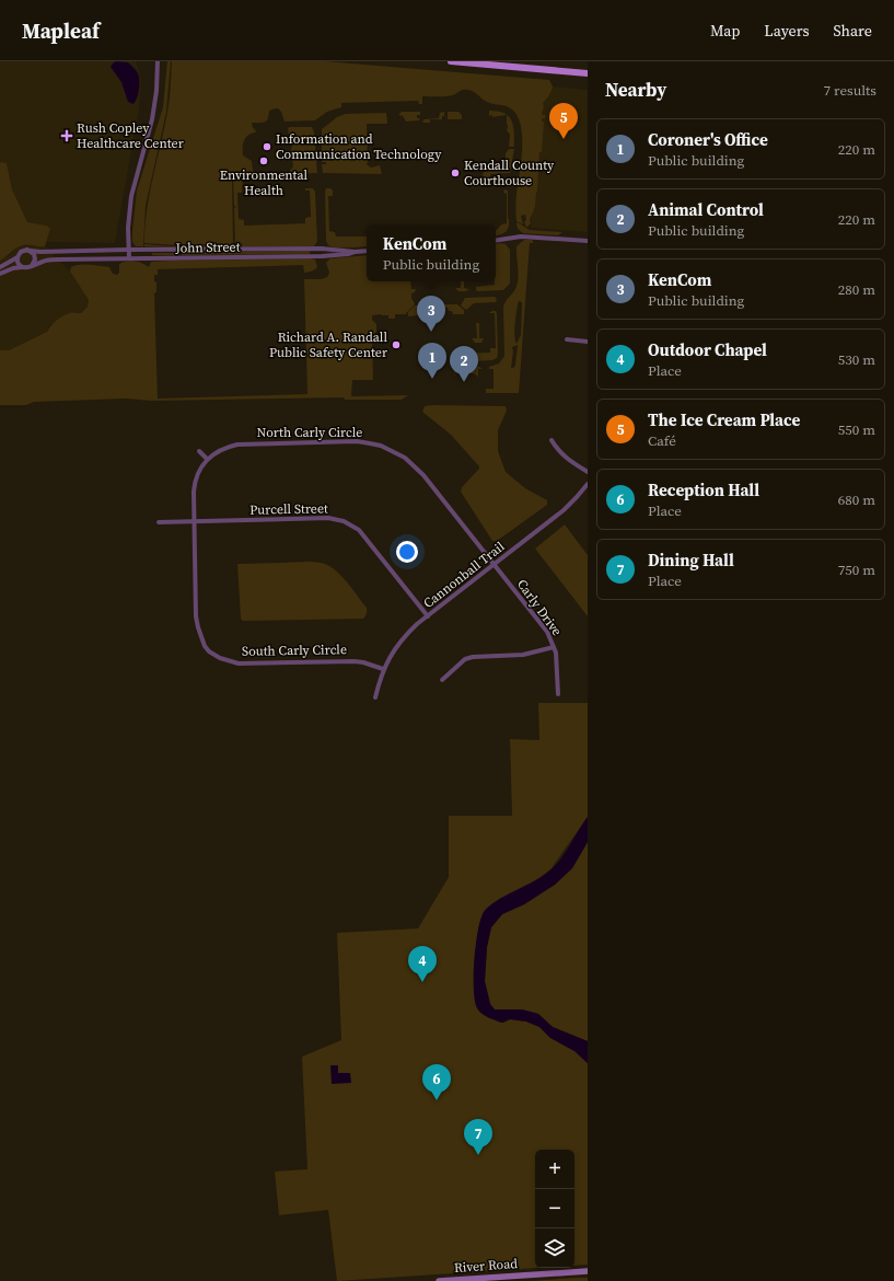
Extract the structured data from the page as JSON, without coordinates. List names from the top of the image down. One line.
{"streets":{"street":["John Street","North Carly Circle","Purcell Street","Cannonball Trail","Carly Drive","South Carly Circle","River Road"]},"crossings":[["North Carly Circle","Cannonball Trail"],["North Carly Circle","Carly Drive"],["Purcell Street","Cannonball Trail"],["Purcell Street","South Carly Circle"],["Cannonball Trail","Carly Drive"],["Cannonball Trail","South Carly Circle"]],"places":{"health":["Rush Copley Healthcare Center"],"other":["Information and Communication Technology","Environmental Health","Kendall County Courthouse","Richard A. Randall Public Safety Center"]},"page":{"header":"Mapleaf","nav":["Map","Layers","Share"],"heading":["Nearby","7 results"],"pins":["5","3","1","2","4","6","7"],"list":[{"mark":"1","name":"Coroner's Office","note":"Public building","value":"220 m"},{"mark":"2","name":"Animal Control","note":"Public building","value":"220 m"},{"mark":"3","name":"KenCom","note":"Public building","value":"280 m"},{"mark":"4","name":"Outdoor Chapel","note":"Place","value":"530 m"},{"mark":"5","name":"The Ice Cream Place","note":"Café","value":"550 m"},{"mark":"6","name":"Reception Hall","note":"Place","value":"680 m"},{"mark":"7","name":"Dining Hall","note":"Place","value":"750 m"}],"popup":["KenCom","Public building"],"map_buttons":["+","−"]}}
